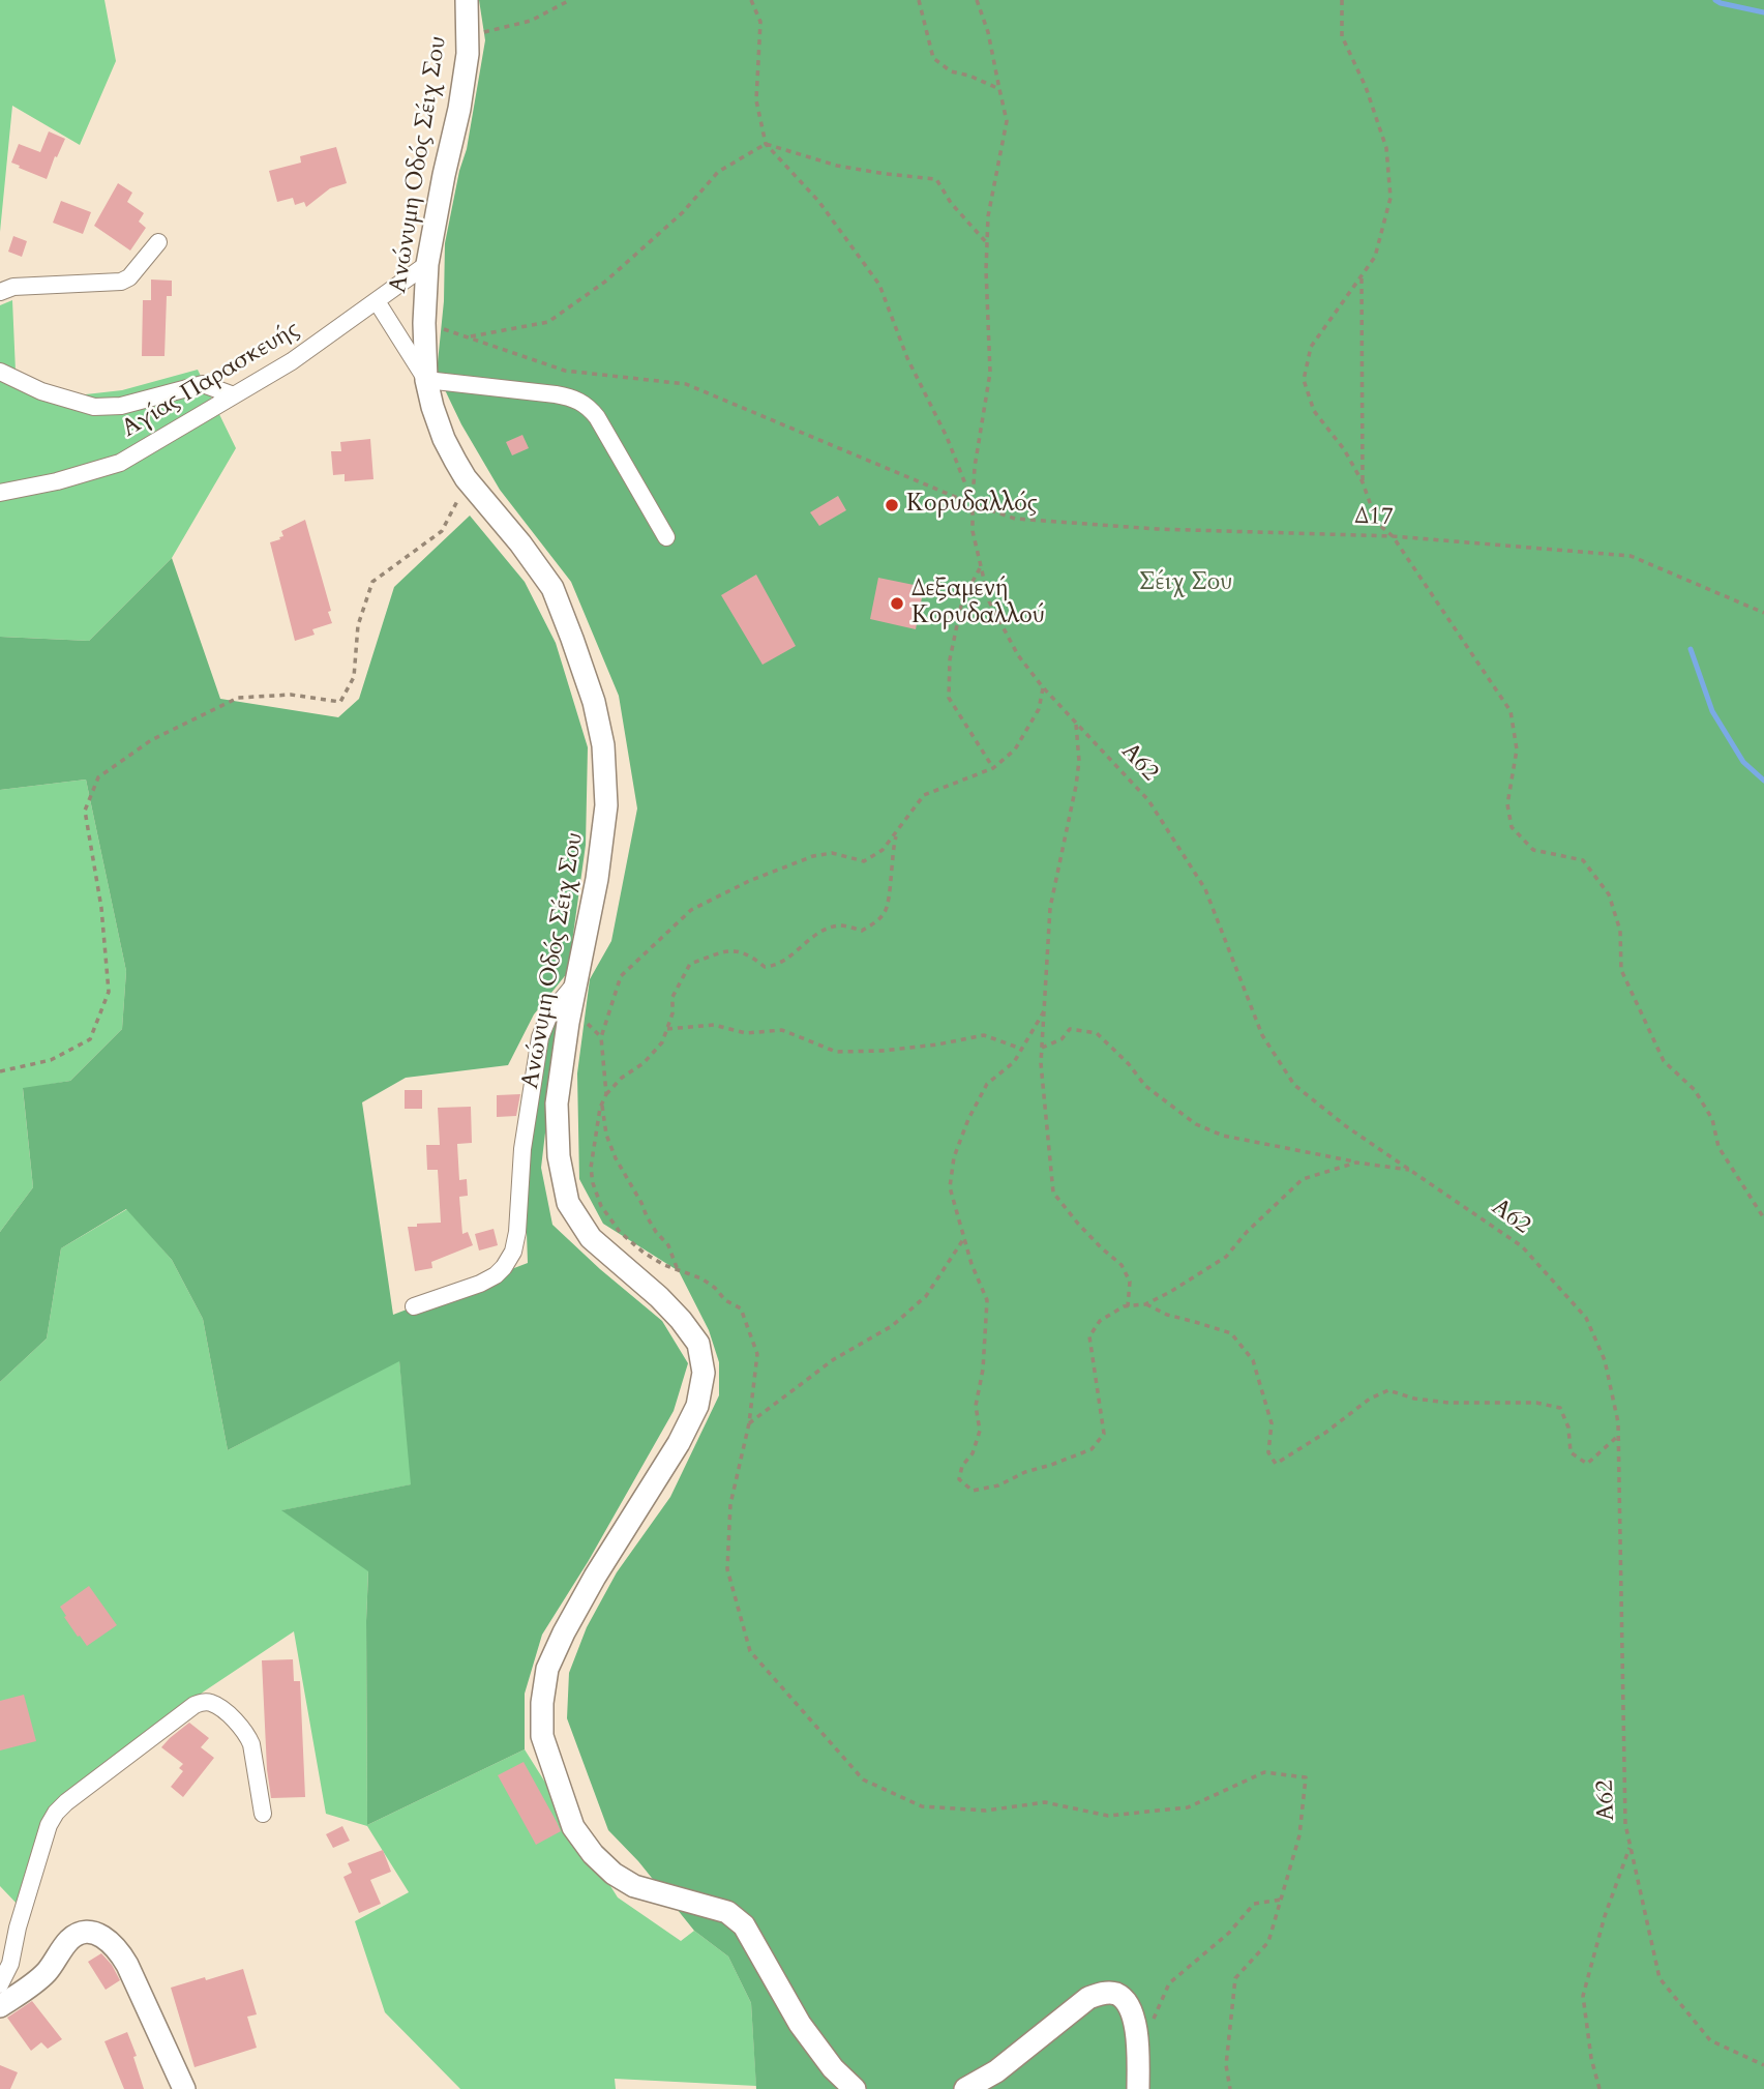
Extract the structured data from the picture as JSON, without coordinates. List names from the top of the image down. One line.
{"streets":{"street":["Ανώνυμη Οδός Σέιχ Σου","Αγίας Παρασκευής"],"path":["Δ17","Α62"]},"crossings":[["Ανώνυμη Οδός Σέιχ Σου","Αγίας Παρασκευής"],["Ανώνυμη Οδός Σέιχ Σου","Δ17"],["Δ17","Α62"]],"parks":["Σέιχ Σου"],"places":["Κορυδαλλός","Δεξαμενή Κορυδαλλού"]}
